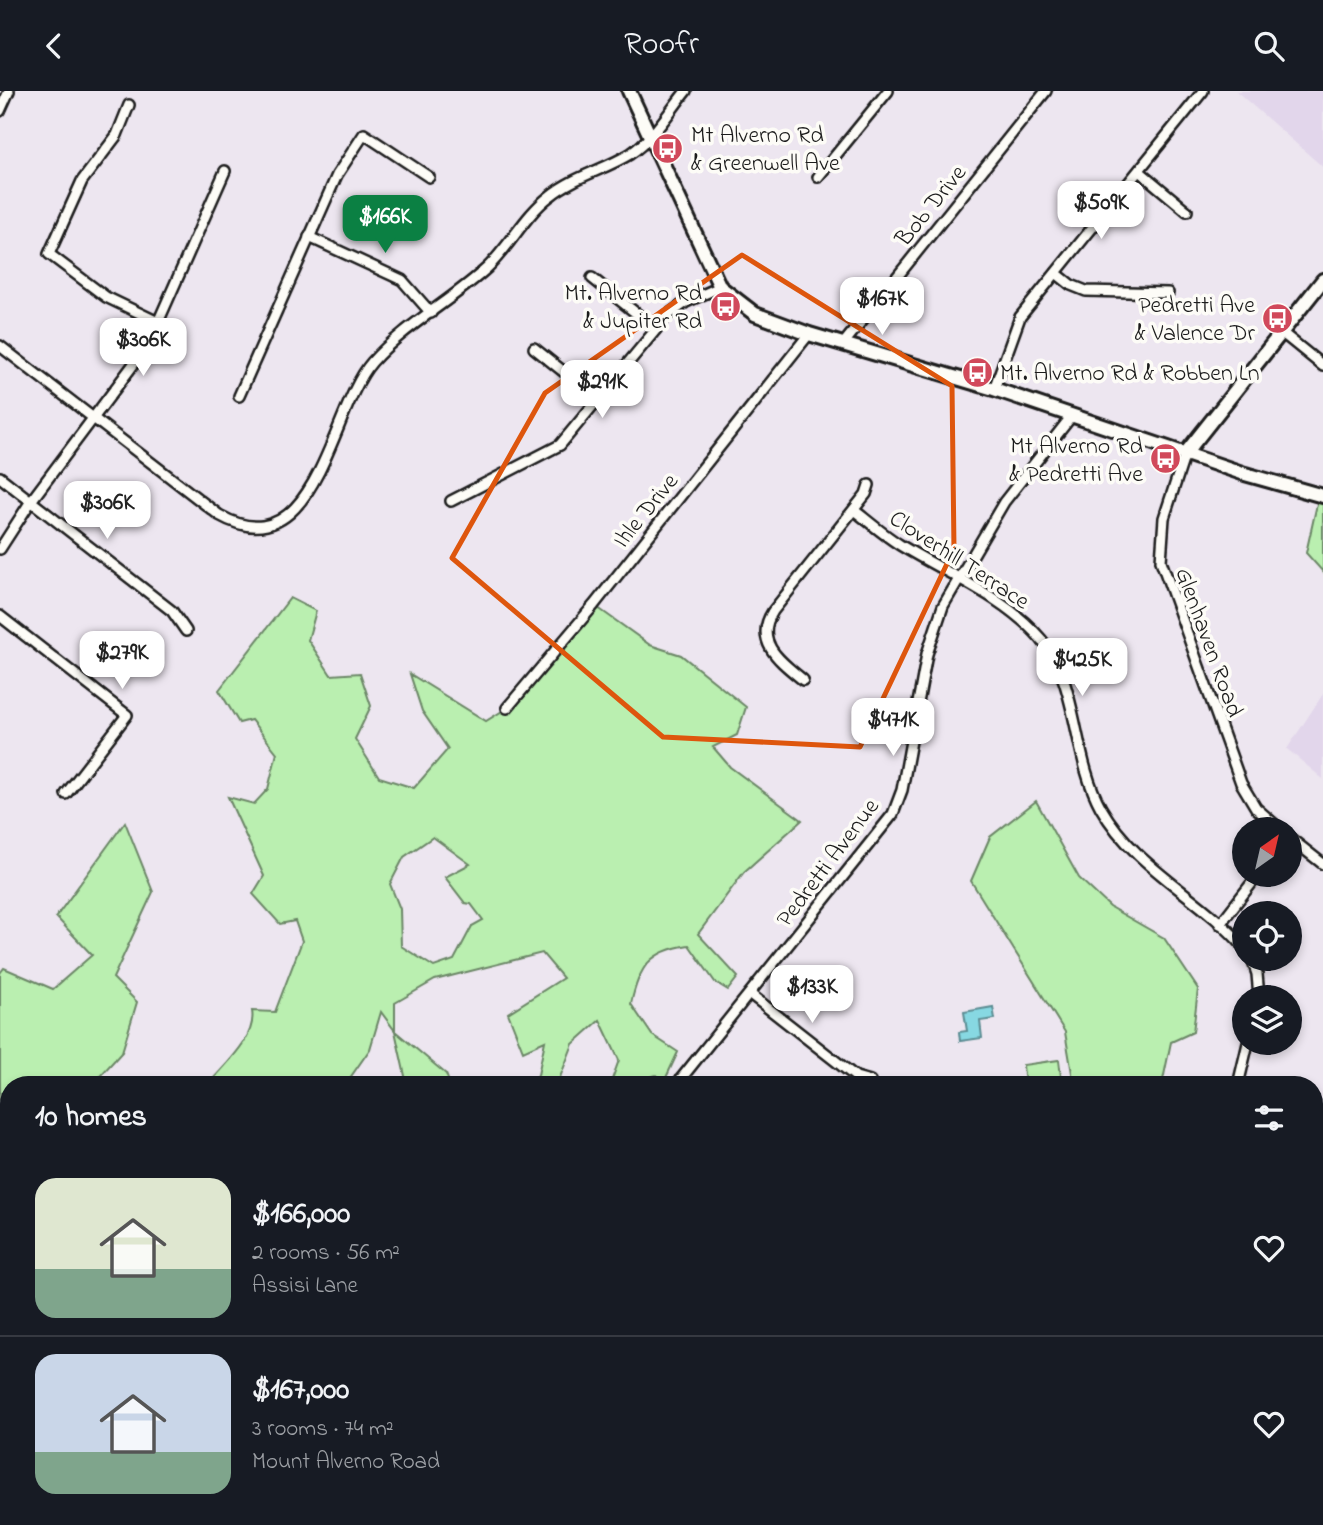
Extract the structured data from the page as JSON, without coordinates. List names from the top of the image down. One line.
{"streets":{"street":["Bob Drive","Ihle Drive","Cloverhill Terrace","Glenhaven Road","Pedretti Avenue"]},"crossings":[["Cloverhill Terrace","Pedretti Avenue"]],"places":{"bus stop":["Mt Alverno Rd & Greenwell Ave","Mt. Alverno Rd & Jupiter Rd","Pedretti Ave & Valence Dr","Mt. Alverno Rd & Robben Ln","Mt Alverno Rd & Pedretti Ave"]},"north":"top right","page":{"header":"Roofr","price":["$509K","$166K","$167K","$306K","$291K","$306K","$279K","$425K","$471K","$133K"],"heading":"10 homes","list":[{"name":"$166,000","note":"2 rooms · 56 m² · Assisi Lane"},{"name":"$167,000","note":"3 rooms · 74 m² · Mount Alverno Road"}]}}
